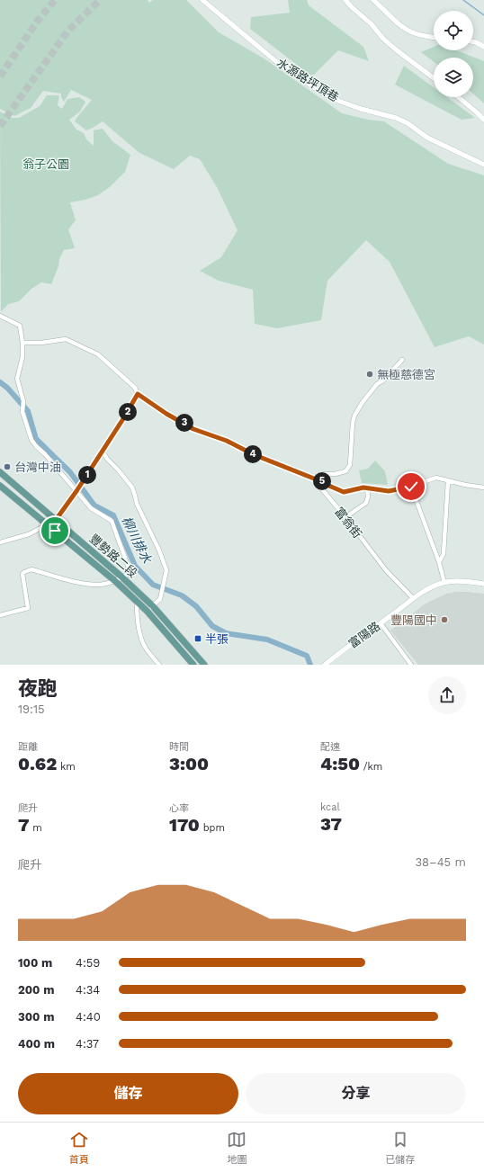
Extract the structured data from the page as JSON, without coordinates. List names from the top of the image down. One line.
{"streets":{"main road":["豐勢路二段"],"street":["水源路坪頂巷","富翁街","富陽路"]},"crossings":[["富翁街","富陽路"]],"water":["柳川排水"],"parks":["翁子公園"],"places":{"other":["無極慈德宮","台灣中油","豐陽國中"],"transit":["半張"]},"page":{"pins":["2","3","4","1","5"],"heading":["夜跑","19:15"],"stats":[["距離","0.62 km"],["時間","3:00"],["配速","4:50 /km"],["爬升","7 m"],["心率","170 bpm"],["kcal","37"]],"chart":["爬升","38–45 m"],"list":[{"name":"100 m","note":"4:59"},{"name":"200 m","note":"4:34"},{"name":"300 m","note":"4:40"},{"name":"400 m","note":"4:37"}],"buttons":["儲存","分享"],"tabs":["首頁","地圖","已儲存"]}}
